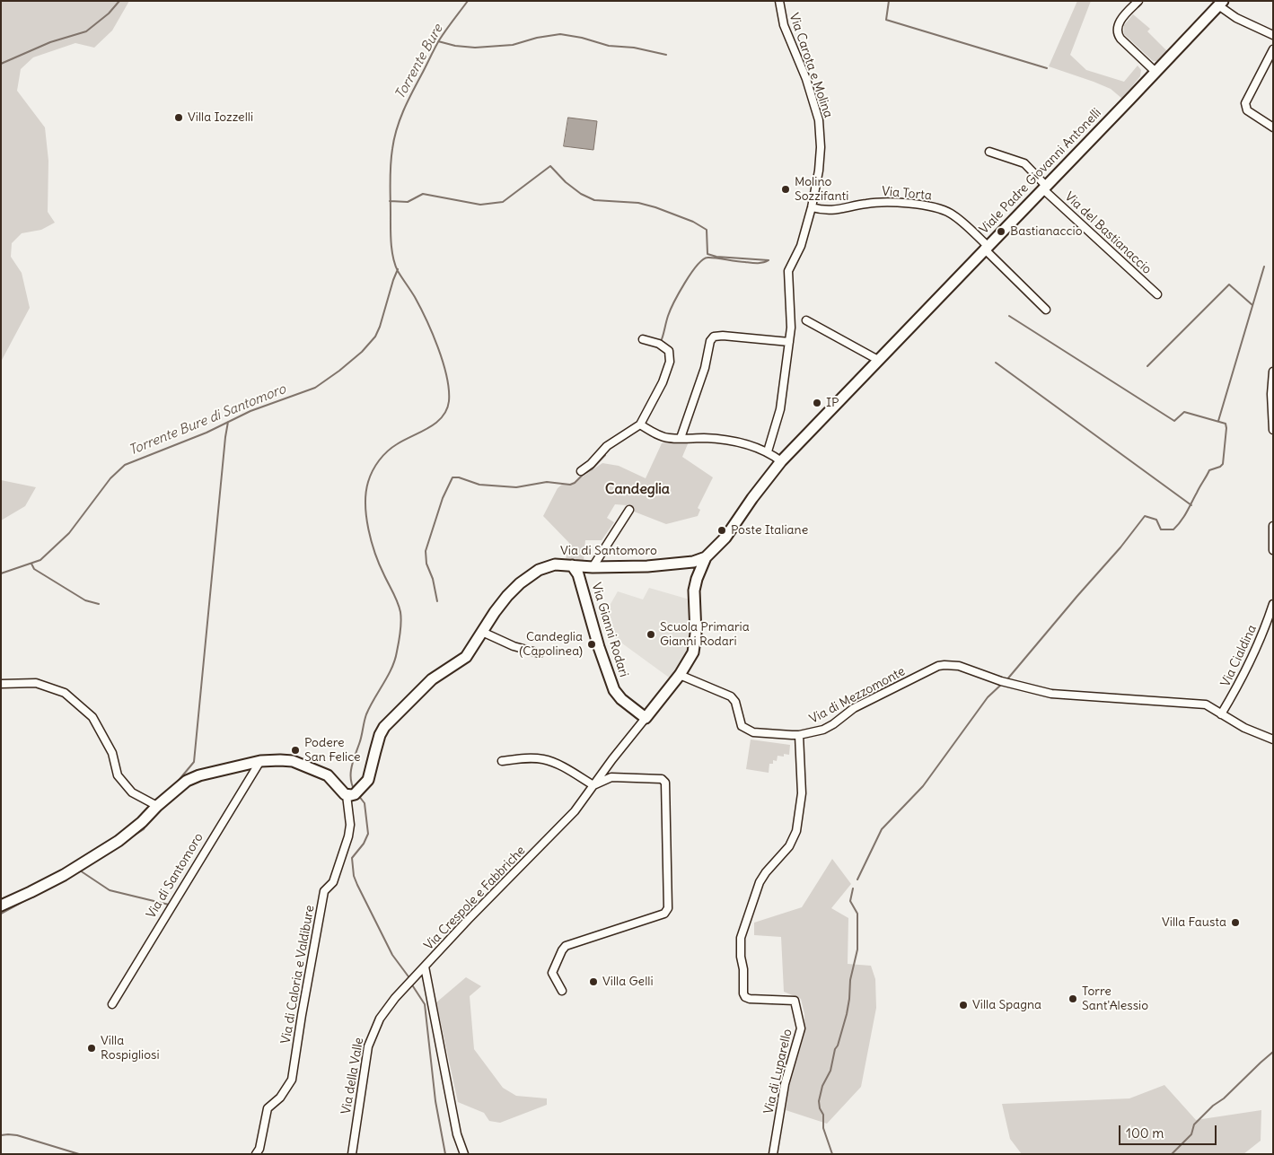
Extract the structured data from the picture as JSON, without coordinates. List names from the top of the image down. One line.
{"streets":{"main road":["Viale Padre Giovanni Antonelli","Via di Santomoro","Via Gianni Rodari"],"street":["Via Carota e Molina","Via Torta","Via del Bastianaccio","Via Cialdina","Via di Mezzomonte","Via Crespole e Fabbriche","Via di Caloria e Valdibure","Via di Luparello","Via della Valle"]},"crossings":[["Via Carota e Molina","Via Torta"],["Viale Padre Giovanni Antonelli","Via Torta"],["Viale Padre Giovanni Antonelli","Via del Bastianaccio"],["Viale Padre Giovanni Antonelli","Via di Santomoro"],["Via di Santomoro","Via Gianni Rodari"],["Via di Santomoro","Via di Caloria e Valdibure"],["Via Gianni Rodari","Via Crespole e Fabbriche"],["Via Cialdina","Via di Mezzomonte"],["Via di Mezzomonte","Via di Luparello"],["Via Crespole e Fabbriche","Via della Valle"]],"districts":["Candeglia"],"water":["Torrente Bure","Torrente Bure di Santomoro"],"places":["Villa Iozzelli","Molino Sozzifanti","Bastianaccio","IP","Poste Italiane","Scuola Primaria Gianni Rodari","Candeglia (Capolinea)","Podere San Felice","Villa Fausta","Villa Gelli","Torre Sant'Alessio","Villa Spagna","Villa Rospigliosi"],"scale_bar":"100 m"}
